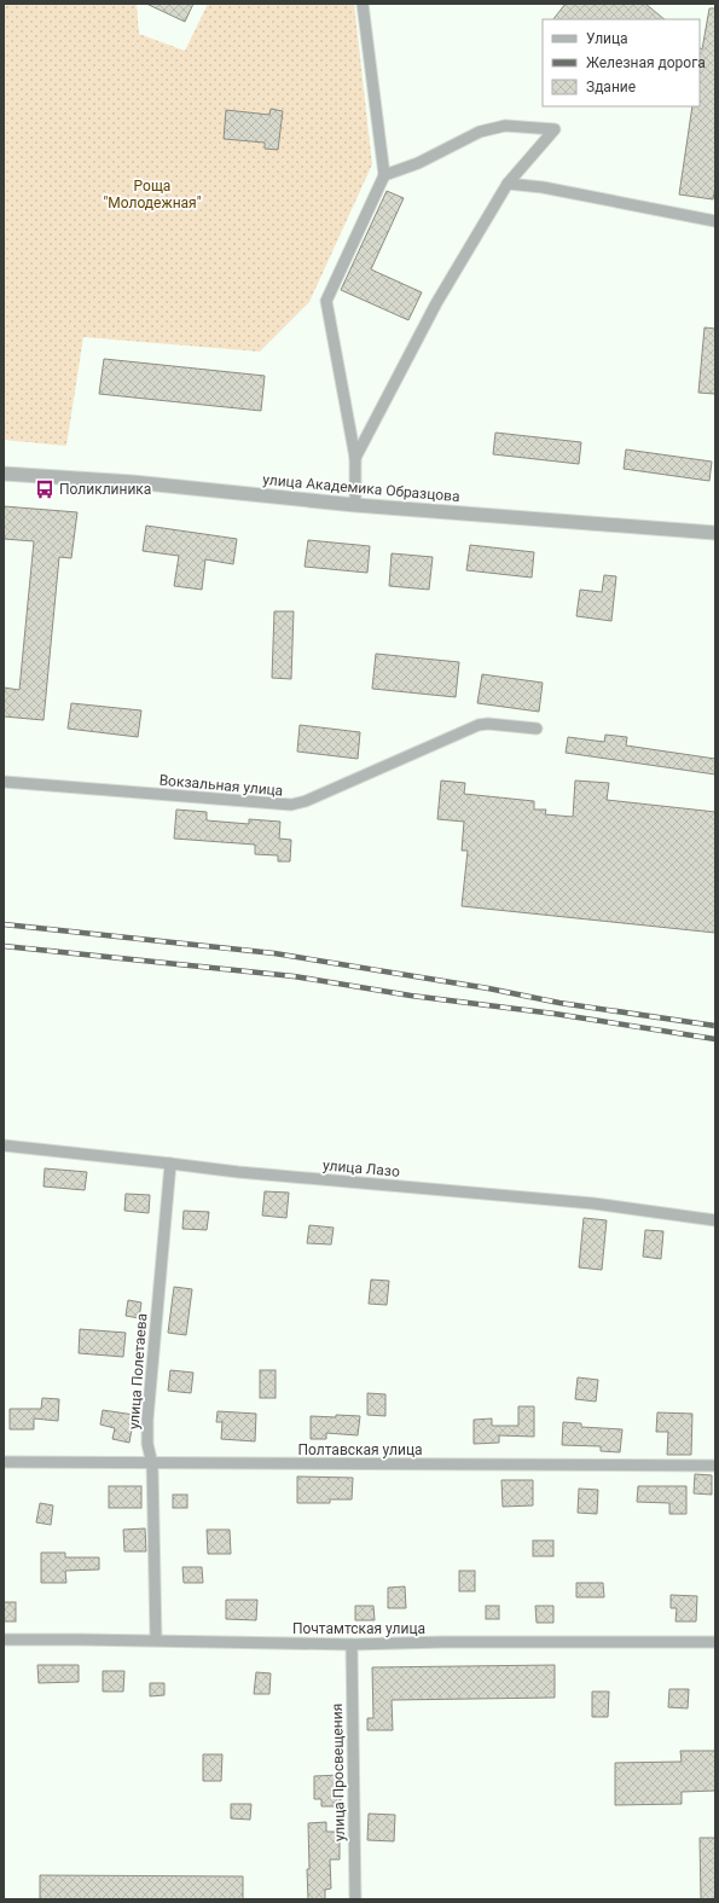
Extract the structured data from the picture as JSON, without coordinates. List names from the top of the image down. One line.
{"streets":{"street":["улица Академика Образцова","Вокзальная улица","улица Лазо","улица Полетаева","Полтавская улица","Почтамтская улица","улица Просвещения"]},"crossings":[["улица Лазо","улица Полетаева"],["улица Полетаева","Полтавская улица"],["улица Полетаева","Почтамтская улица"],["Почтамтская улица","улица Просвещения"]],"parks":["Роща \"Молодежная\""],"places":{"bus stop":["Поликлиника"]},"legend":["Улица","Железная дорога","Здание"]}
